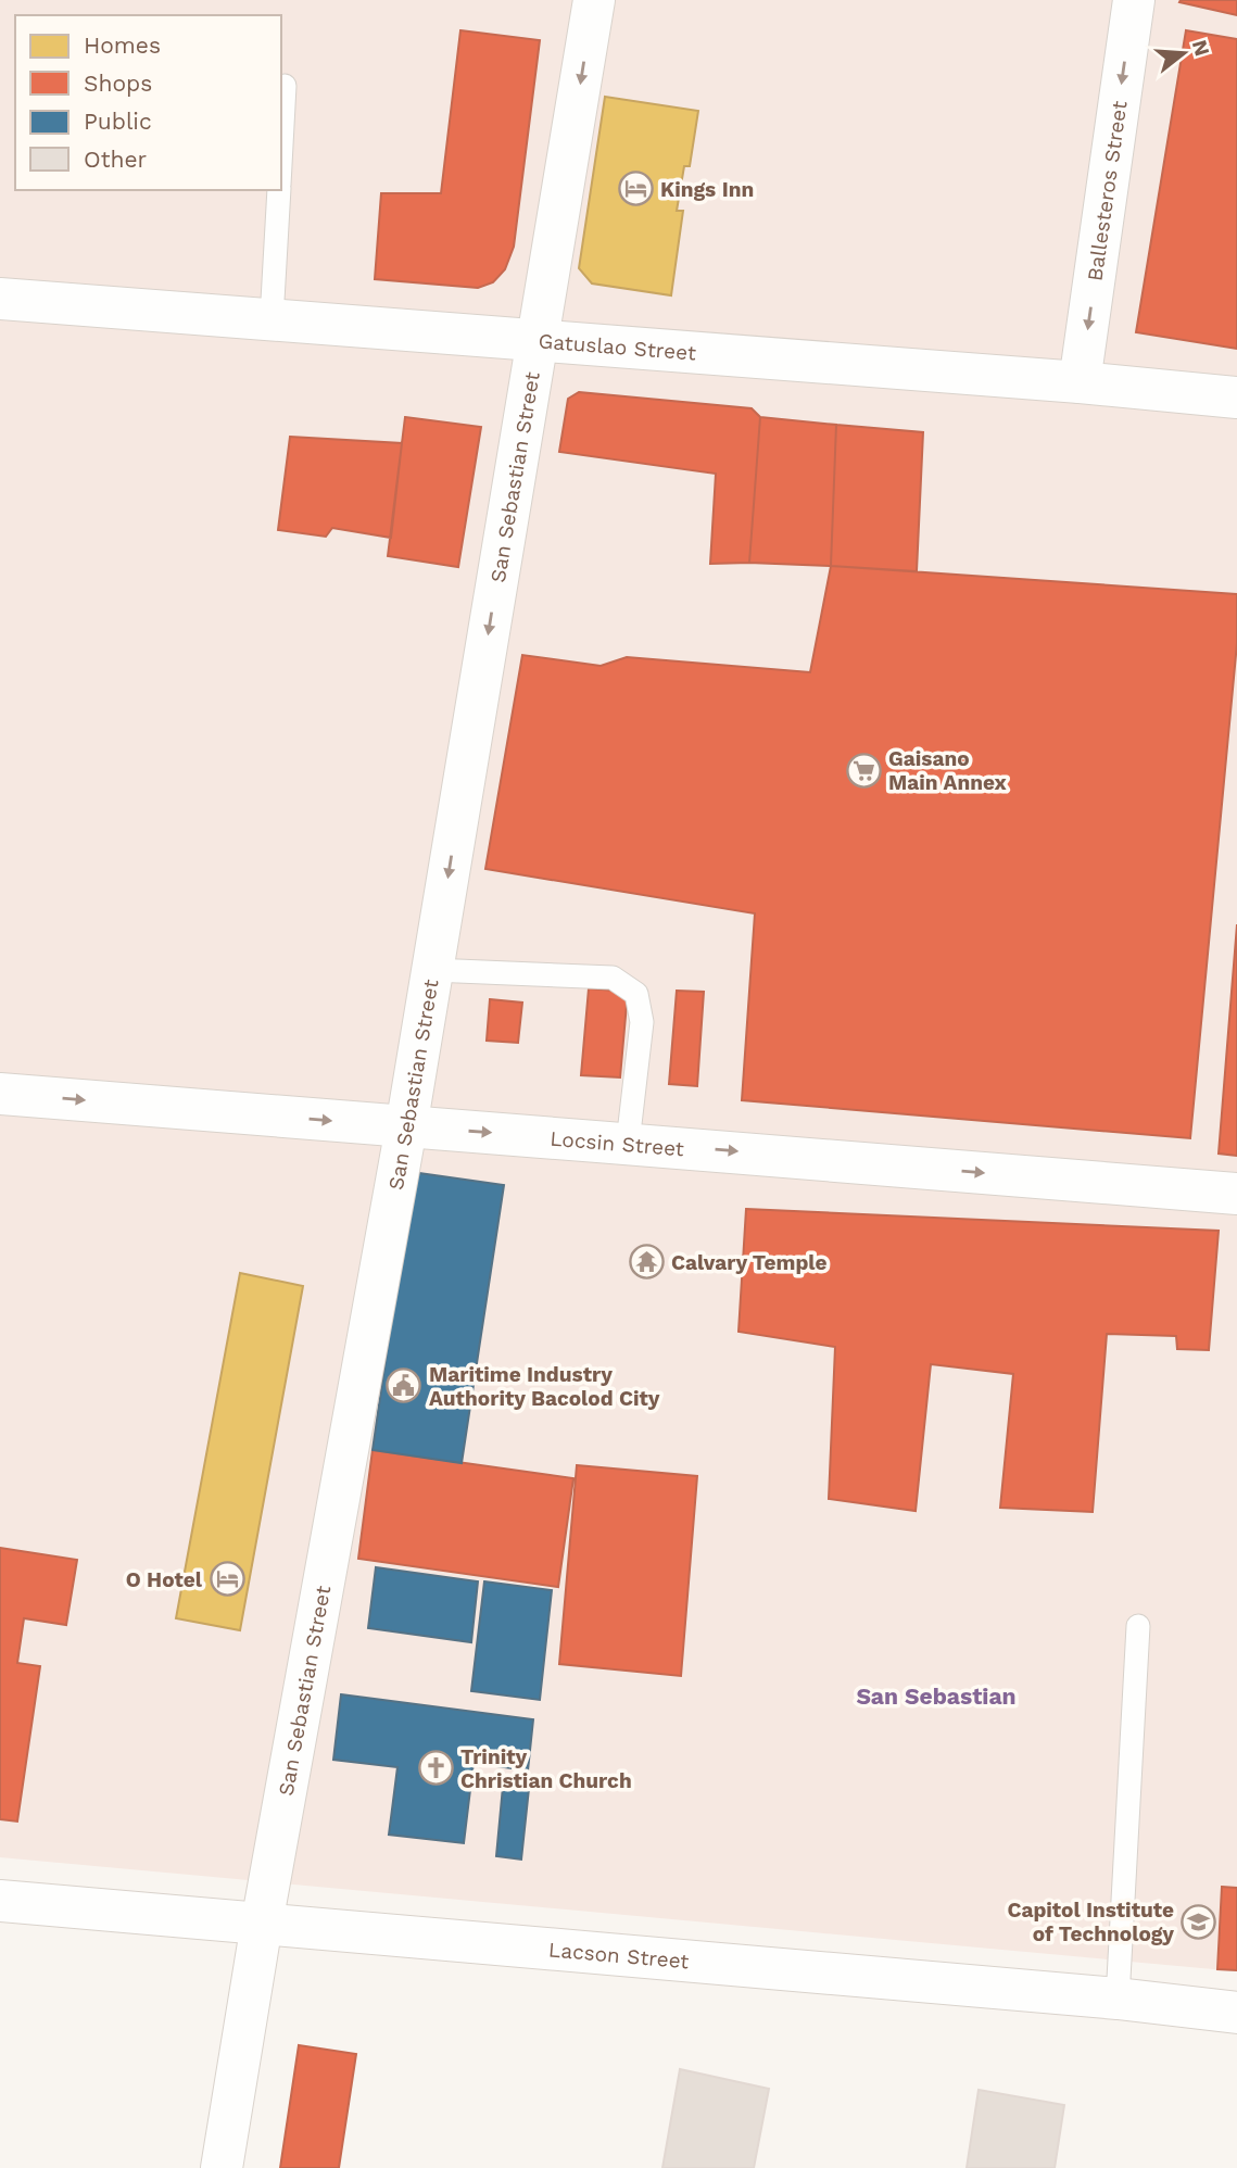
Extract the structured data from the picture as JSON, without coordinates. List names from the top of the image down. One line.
{"streets":{"street":["Ballesteros Street","Gatuslao Street","San Sebastian Street","Locsin Street","Lacson Street"]},"crossings":[["Ballesteros Street","Gatuslao Street"],["Gatuslao Street","San Sebastian Street"],["San Sebastian Street","Locsin Street"],["San Sebastian Street","Lacson Street"]],"one_way":["Ballesteros Street","San Sebastian Street","Locsin Street"],"districts":["San Sebastian"],"places":{"hotel":["Kings Inn","O Hotel"],"supermarket":["Gaisano Main Annex"],"temple":["Calvary Temple"],"public building":["Maritime Industry Authority Bacolod City"],"church":["Trinity Christian Church"],"school or university":["Capitol Institute of Technology"]},"legend":["Homes","Shops","Public","Other"],"north":"right"}
